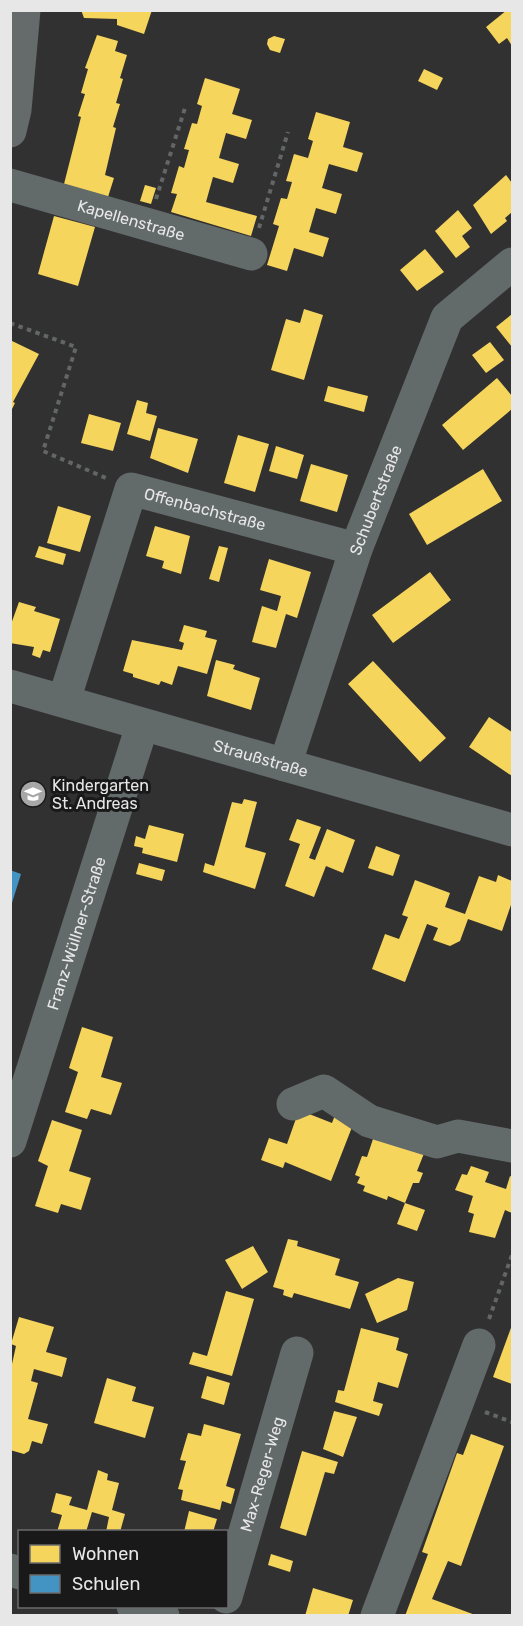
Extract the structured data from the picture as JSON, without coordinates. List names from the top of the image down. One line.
{"streets":{"street":["Kapellenstraße","Schubertstraße","Offenbachstraße","Straußstraße","Franz-Wüllner-Straße","Max-Reger-Weg"]},"crossings":[["Schubertstraße","Offenbachstraße"],["Schubertstraße","Straußstraße"],["Offenbachstraße","Straußstraße"],["Straußstraße","Franz-Wüllner-Straße"]],"places":{"school or university":["Kindergarten St. Andreas"]},"legend":["Wohnen","Schulen"]}
